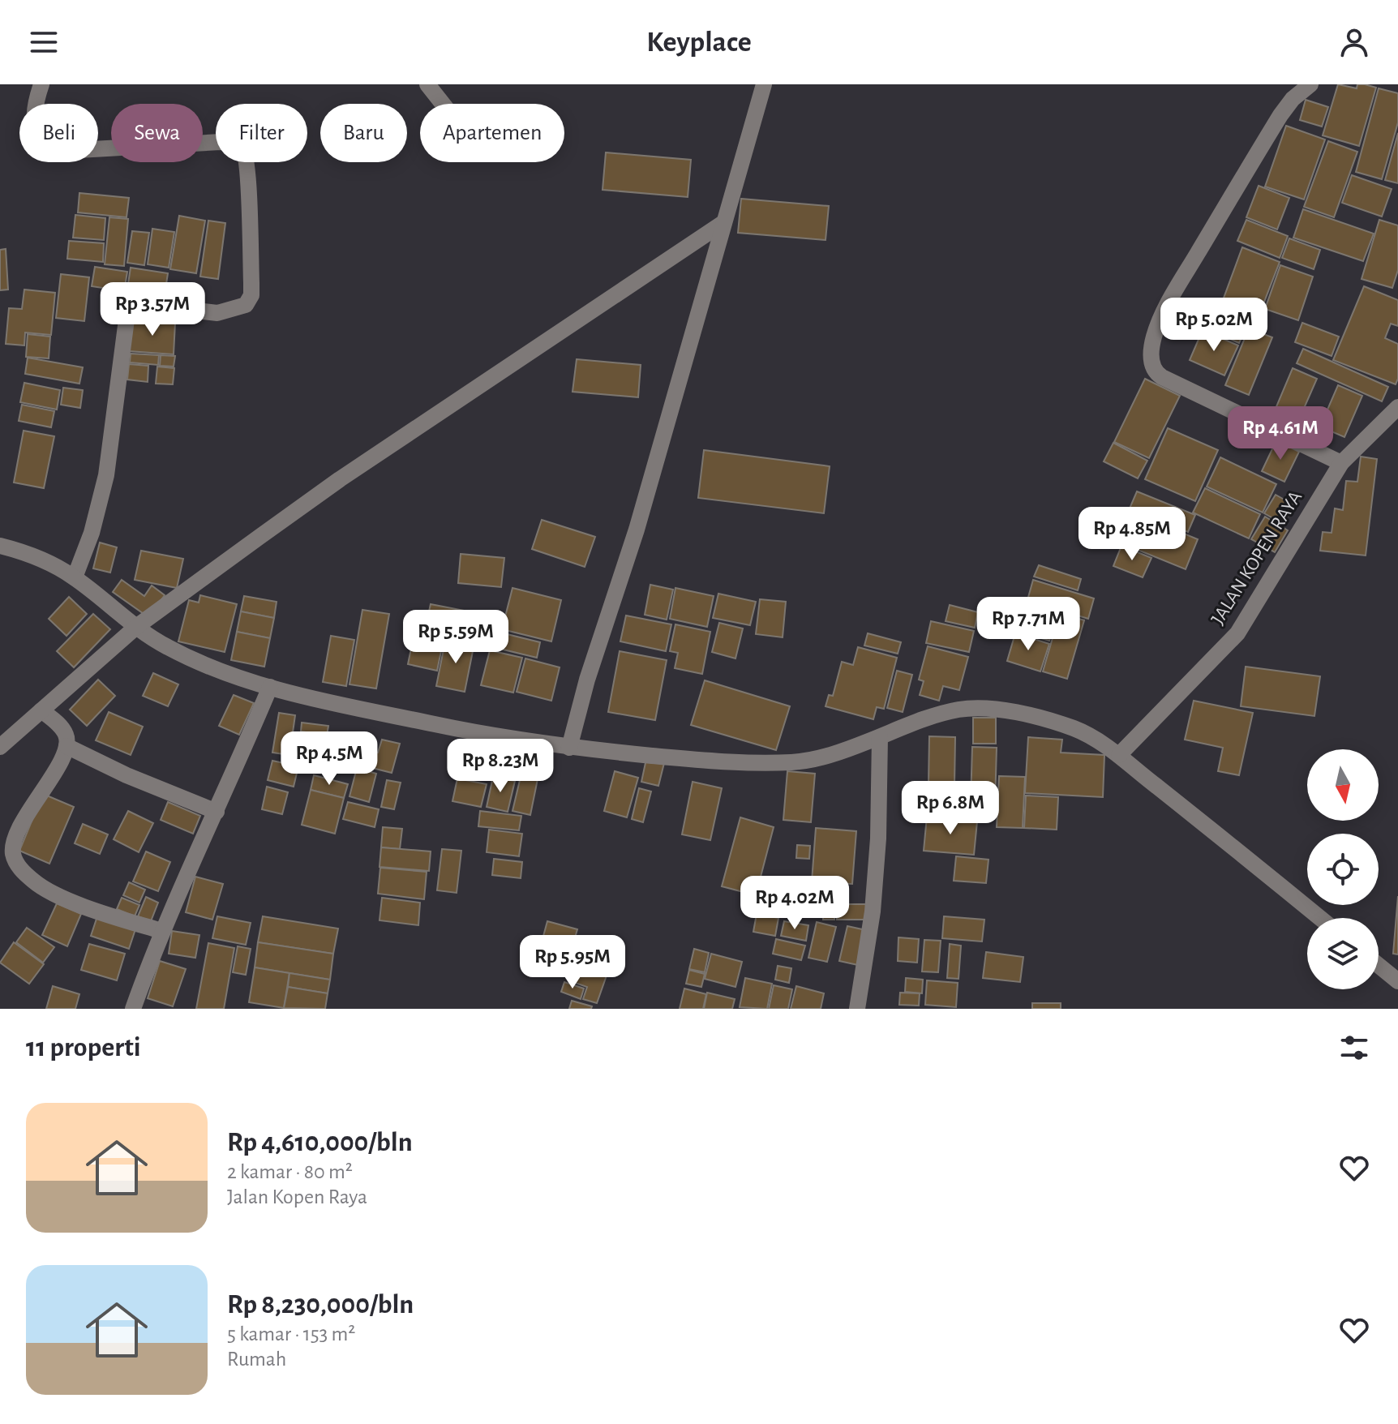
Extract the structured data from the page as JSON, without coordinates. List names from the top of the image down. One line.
{"streets":{"street":["JALAN KOPEN RAYA"]},"north":"bottom","page":{"header":"Keyplace","chip":["Beli","Sewa","Filter","Baru","Apartemen"],"price":["Rp 3.57M","Rp 5.02M","Rp 4.61M","Rp 4.85M","Rp 7.71M","Rp 5.59M","Rp 4.5M","Rp 8.23M","Rp 6.8M","Rp 4.02M","Rp 5.95M"],"heading":"11 properti","list":[{"name":"Rp 4,610,000/bln","note":"2 kamar · 80 m² · Jalan Kopen Raya"},{"name":"Rp 8,230,000/bln","note":"5 kamar · 153 m² · Rumah"}]}}
